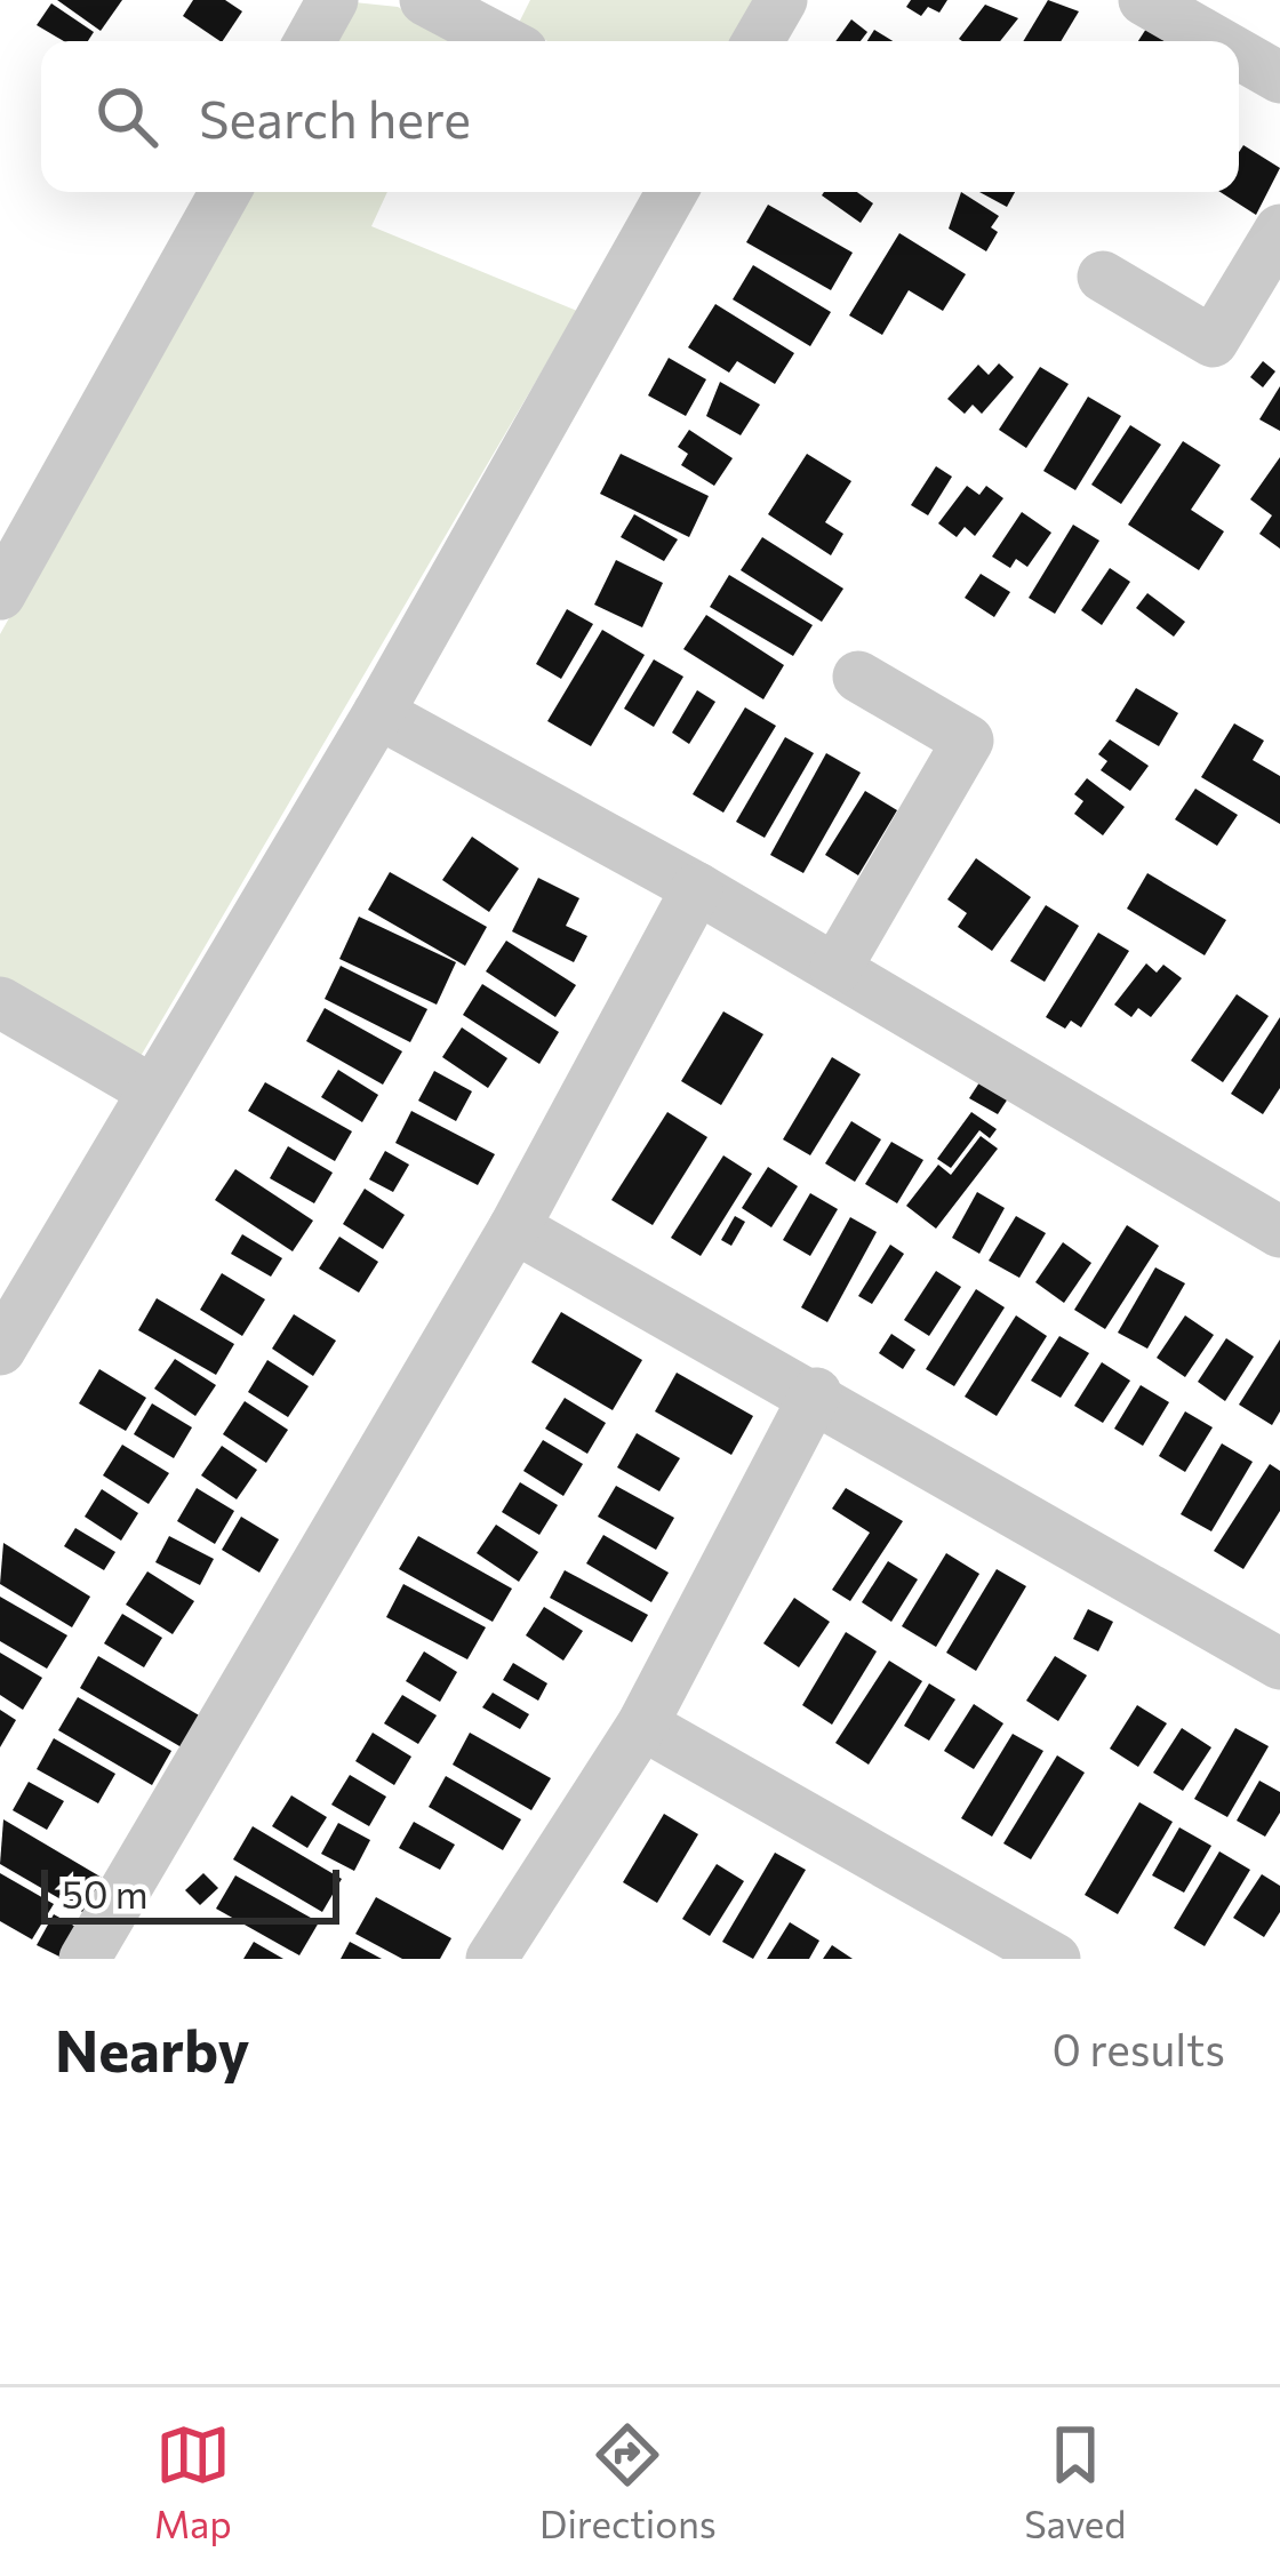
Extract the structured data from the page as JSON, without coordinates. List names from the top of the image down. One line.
{"scale_bar":"50 m","page":{"search":"Search here","scale":"50 m","heading":["Nearby","0 results"],"nav":["Map","Directions","Saved"]}}
